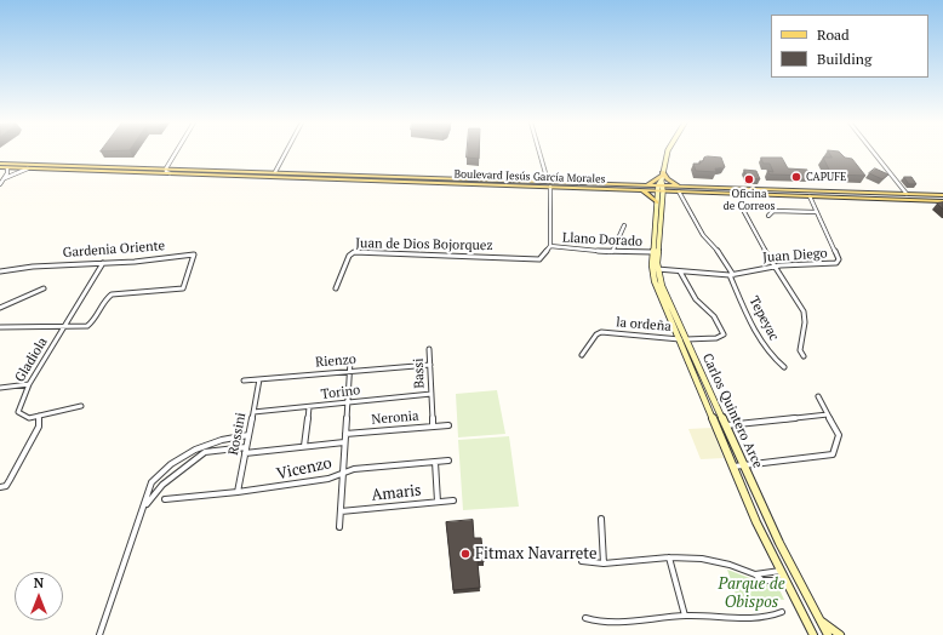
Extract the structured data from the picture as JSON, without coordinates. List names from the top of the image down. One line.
{"streets":{"main road":["Boulevard Jesús García Morales","Carlos Quintero Arce"],"street":["Llano Dorado","Juan de Dios Bojorquez","Gardenia Oriente","Juan Diego","Tepeyac","la ordeña","Gladiola","Rienzo","Bassi","Torino","Neronia","Rossini","Vicenzo","Amaris"]},"crossings":[["Boulevard Jesús García Morales","Juan Diego"],["Boulevard Jesús García Morales","Tepeyac"],["Boulevard Jesús García Morales","Carlos Quintero Arce"],["Llano Dorado","Juan de Dios Bojorquez"],["Llano Dorado","Carlos Quintero Arce"],["Gardenia Oriente","Gladiola"],["Juan Diego","Tepeyac"],["Juan Diego","Carlos Quintero Arce"],["la ordeña","Carlos Quintero Arce"],["Rienzo","Bassi"],["Rienzo","Rossini"],["Bassi","Torino"],["Bassi","Neronia"],["Torino","Rossini"],["Rossini","Vicenzo"]],"parks":["Parque de Obispos"],"places":["CAPUFE","Oficina de Correos","Fitmax Navarrete"],"legend":["Road","Building"],"north":"top"}
